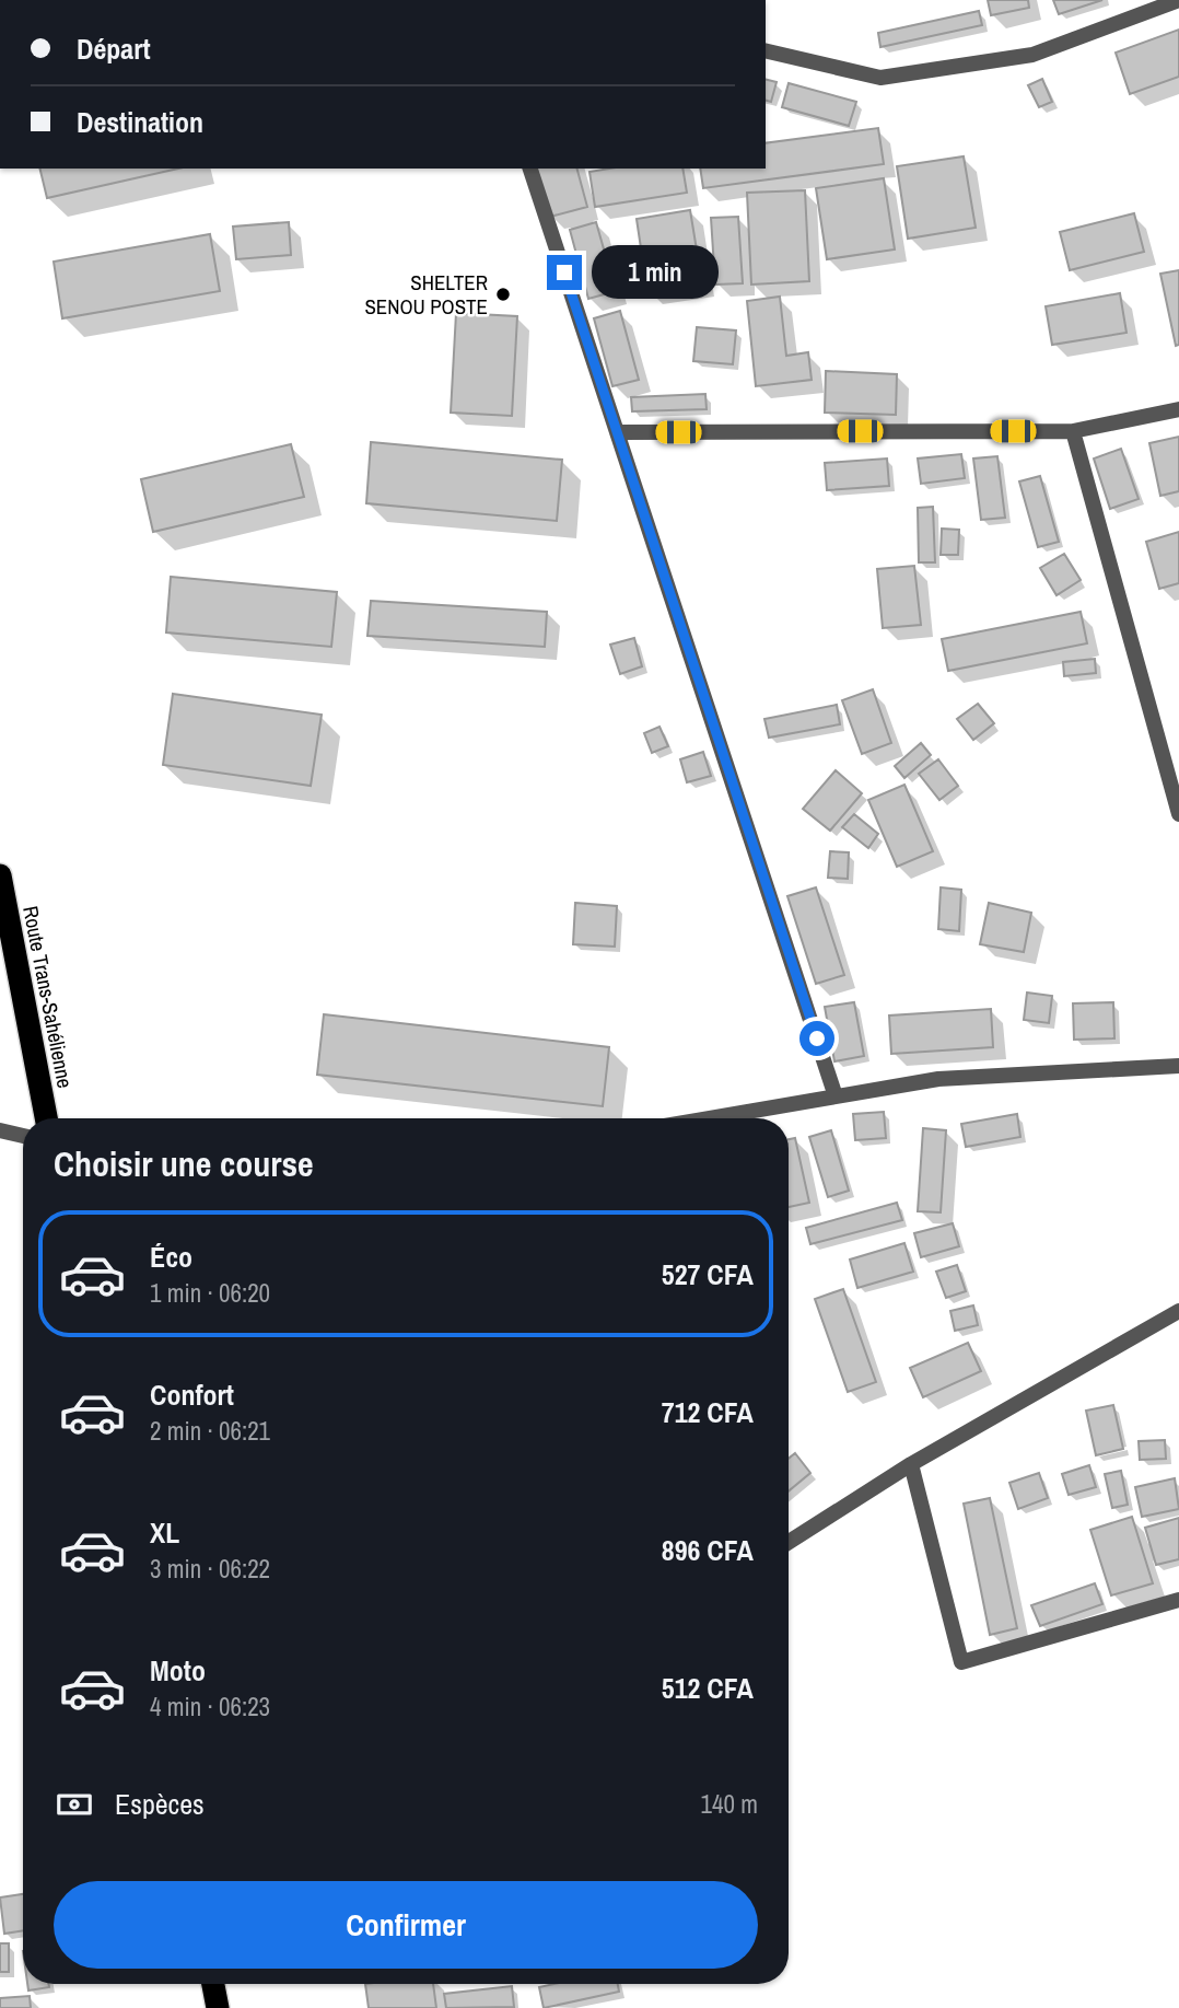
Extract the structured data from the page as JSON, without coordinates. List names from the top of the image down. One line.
{"streets":{"highway":["Route Trans-Sahélienne"]},"places":["SHELTER SENOU POSTE"],"page":{"banner":["Départ","Destination"],"bubble":"1 min","heading":"Choisir une course","list":[{"name":"Éco","note":"1 min · 06:20","value":"527 CFA"},{"name":"Confort","note":"2 min · 06:21","value":"712 CFA"},{"name":"XL","note":"3 min · 06:22","value":"896 CFA"},{"name":"Moto","note":"4 min · 06:23","value":"512 CFA"}],"pay":["Espèces","140 m"],"buttons":"Confirmer"}}
